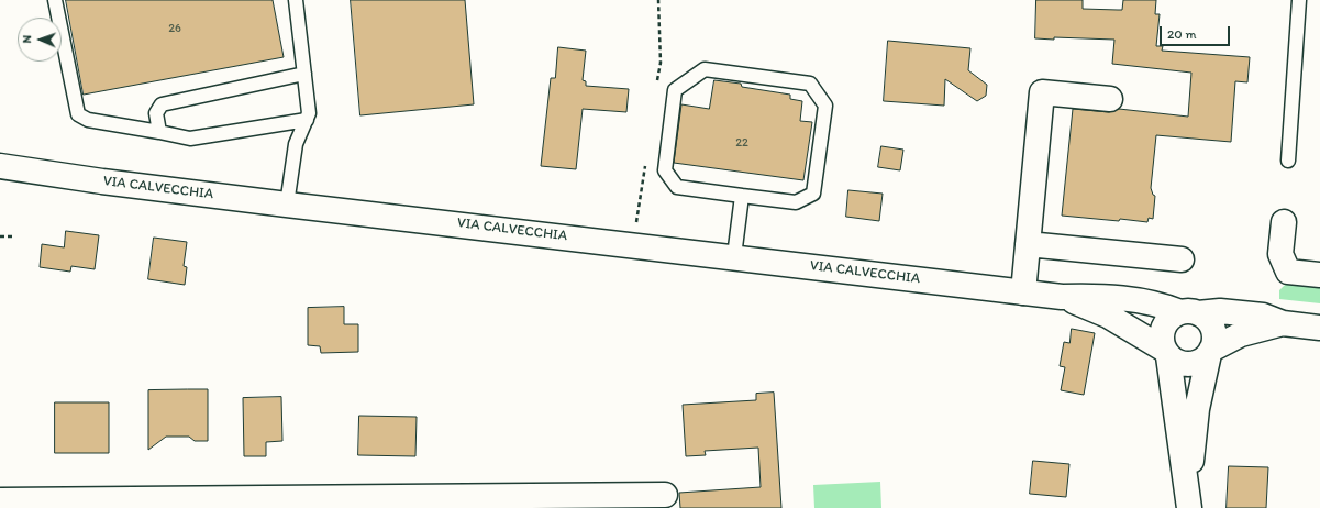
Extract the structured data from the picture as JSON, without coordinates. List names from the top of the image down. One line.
{"streets":{"main road":["VIA CALVECCHIA"]},"house_numbers":["26","22"],"scale_bar":"20 m","north":"left"}
